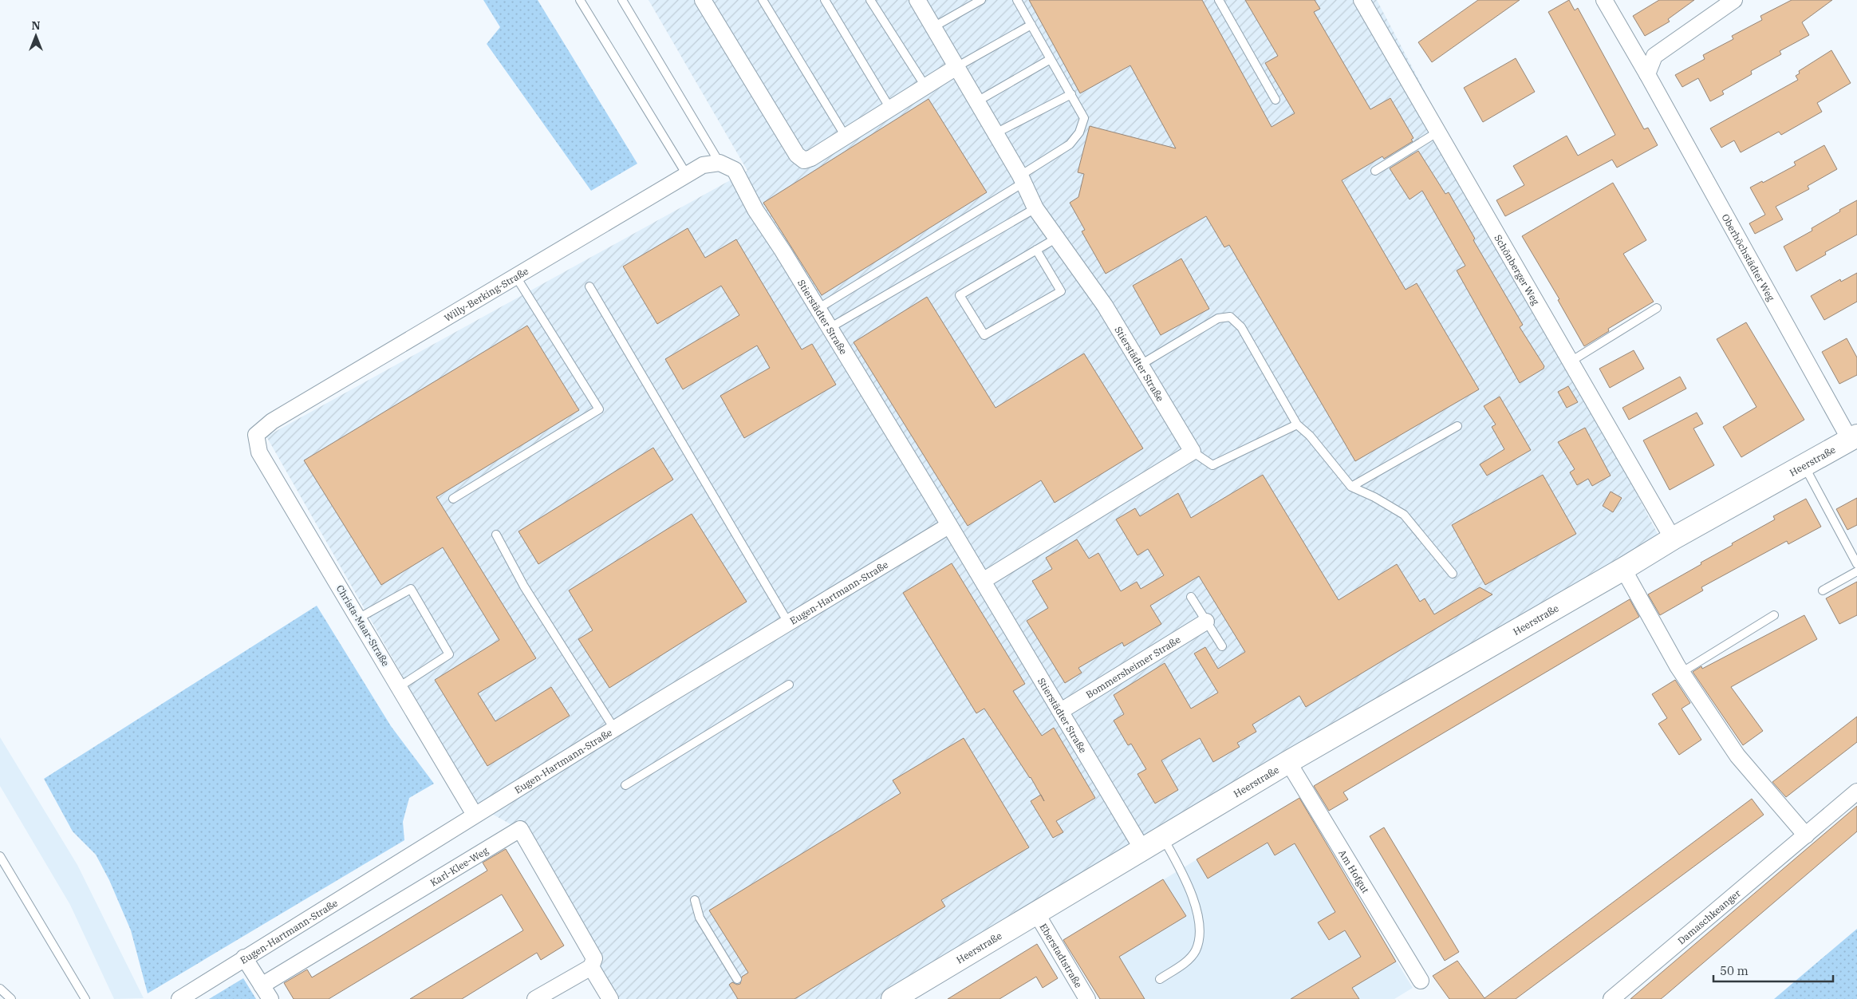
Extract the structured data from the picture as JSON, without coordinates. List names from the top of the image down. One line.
{"streets":{"main road":["Heerstraße"],"street":["Oberhöchstädter Weg","Schönberger Weg","Willy-Berking-Straße","Stierstädter Straße","Eugen-Hartmann-Straße","Christa-Maar-Straße","Bommersheimer Straße","Karl-Klee-Weg","Am Hofgut","Damaschkeanger","Eberstadtstraße"]},"crossings":[["Oberhöchstädter Weg","Heerstraße"],["Schönberger Weg","Heerstraße"],["Willy-Berking-Straße","Stierstädter Straße"],["Willy-Berking-Straße","Christa-Maar-Straße"],["Stierstädter Straße","Heerstraße"],["Stierstädter Straße","Eugen-Hartmann-Straße"],["Stierstädter Straße","Bommersheimer Straße"],["Heerstraße","Am Hofgut"],["Heerstraße","Eberstadtstraße"],["Eugen-Hartmann-Straße","Christa-Maar-Straße"]],"scale_bar":"50 m","north":"top"}
